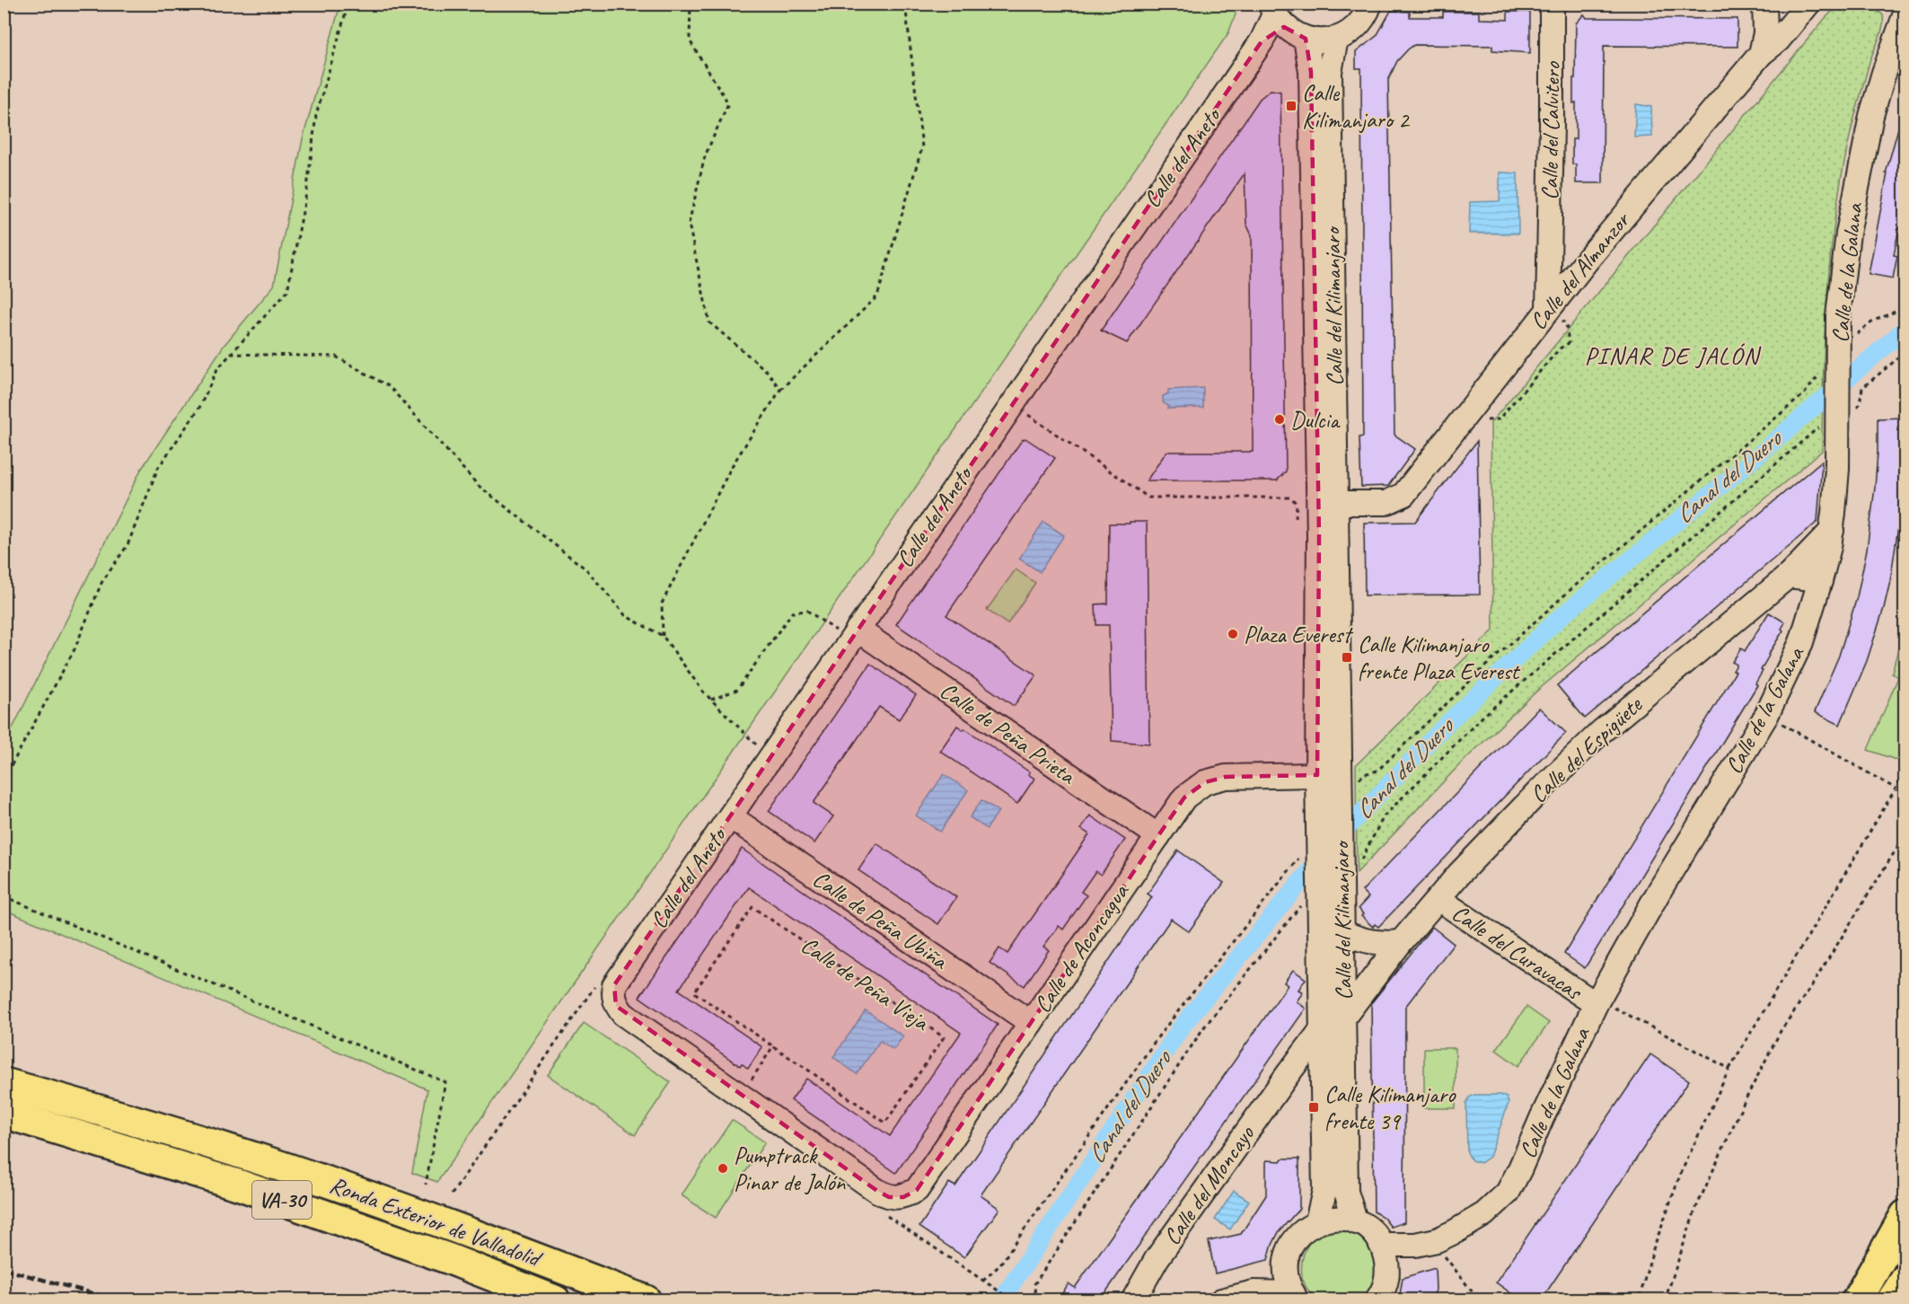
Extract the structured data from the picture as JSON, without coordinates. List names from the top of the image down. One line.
{"streets":{"highway":["VA-30","Ronda Exterior de Valladolid"],"street":["Calle del Calvitero","Calle del Aneto","Calle del Almanzor","Calle de la Galana","Calle del Kilimanjaro","Calle de Peña Prieta","Calle del Espigüete","Calle de Peña Ubiña","Calle de Aconcagua","Calle del Curavacas","Calle del Moncayo"],"path":["Calle de Peña Vieja"]},"crossings":[["Calle del Calvitero","Calle del Almanzor"],["Calle del Aneto","Calle de Peña Prieta"],["Calle del Aneto","Calle de Peña Ubiña"],["Calle del Almanzor","Calle del Kilimanjaro"],["Calle de la Galana","Calle del Espigüete"],["Calle de la Galana","Calle del Curavacas"],["Calle del Kilimanjaro","Calle del Espigüete"],["Calle del Kilimanjaro","Calle de Aconcagua"],["Calle del Kilimanjaro","Calle del Moncayo"],["Calle de Peña Prieta","Calle de Aconcagua"],["Calle del Espigüete","Calle del Curavacas"],["Calle de Peña Ubiña","Calle de Aconcagua"]],"districts":["PINAR DE JALÓN"],"water":["Canal del Duero"],"places":{"transit":["Calle Kilimanjaro 2","Calle Kilimanjaro frente Plaza Everest","Calle Kilimanjaro frente 39"],"other":["Dulcia","Plaza Everest","Pumptrack Pinar de Jalón"]}}
